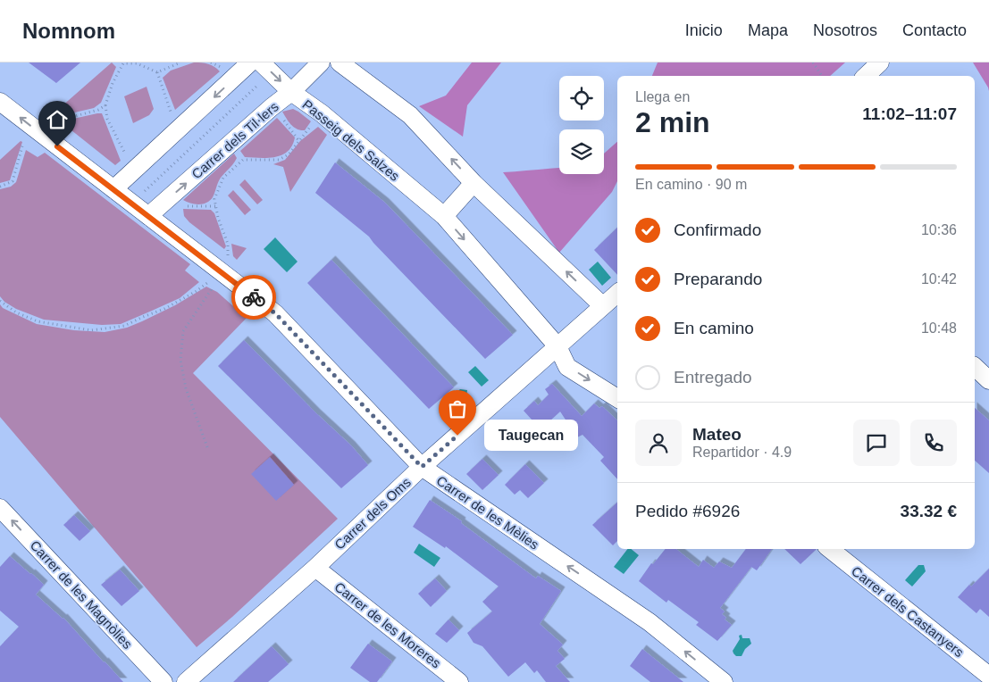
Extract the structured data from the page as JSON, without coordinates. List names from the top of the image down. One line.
{"streets":{"street":["Carrer dels Til·lers","Passeig dels Salzes","Carrer de les Mèlies","Carrer dels Oms","Carrer de les Magnòlies","Carrer dels Castanyers","Carrer de les Moreres"]},"crossings":[["Carrer dels Til·lers","Passeig dels Salzes"],["Carrer dels Til·lers","Carrer de les Mèlies"],["Passeig dels Salzes","Carrer dels Oms"],["Carrer de les Mèlies","Carrer dels Oms"],["Carrer dels Oms","Carrer de les Moreres"]],"one_way":["Carrer de les Mèlies","Carrer de les Magnòlies"],"places":["Taugecan"],"page":{"header":"Nomnom","nav":["Inicio","Mapa","Nosotros","Contacto"],"heading":["2 min","Llega en","11:02–11:07"],"panel":["Mateo","Repartidor · 4.9","Pedido #6926","33.32 €"],"bar":"En camino · 90 m","list":[["Confirmado","10:36"],["Preparando","10:42"],["En camino","10:48"],"Entregado"],"bubble":"Taugecan"}}
